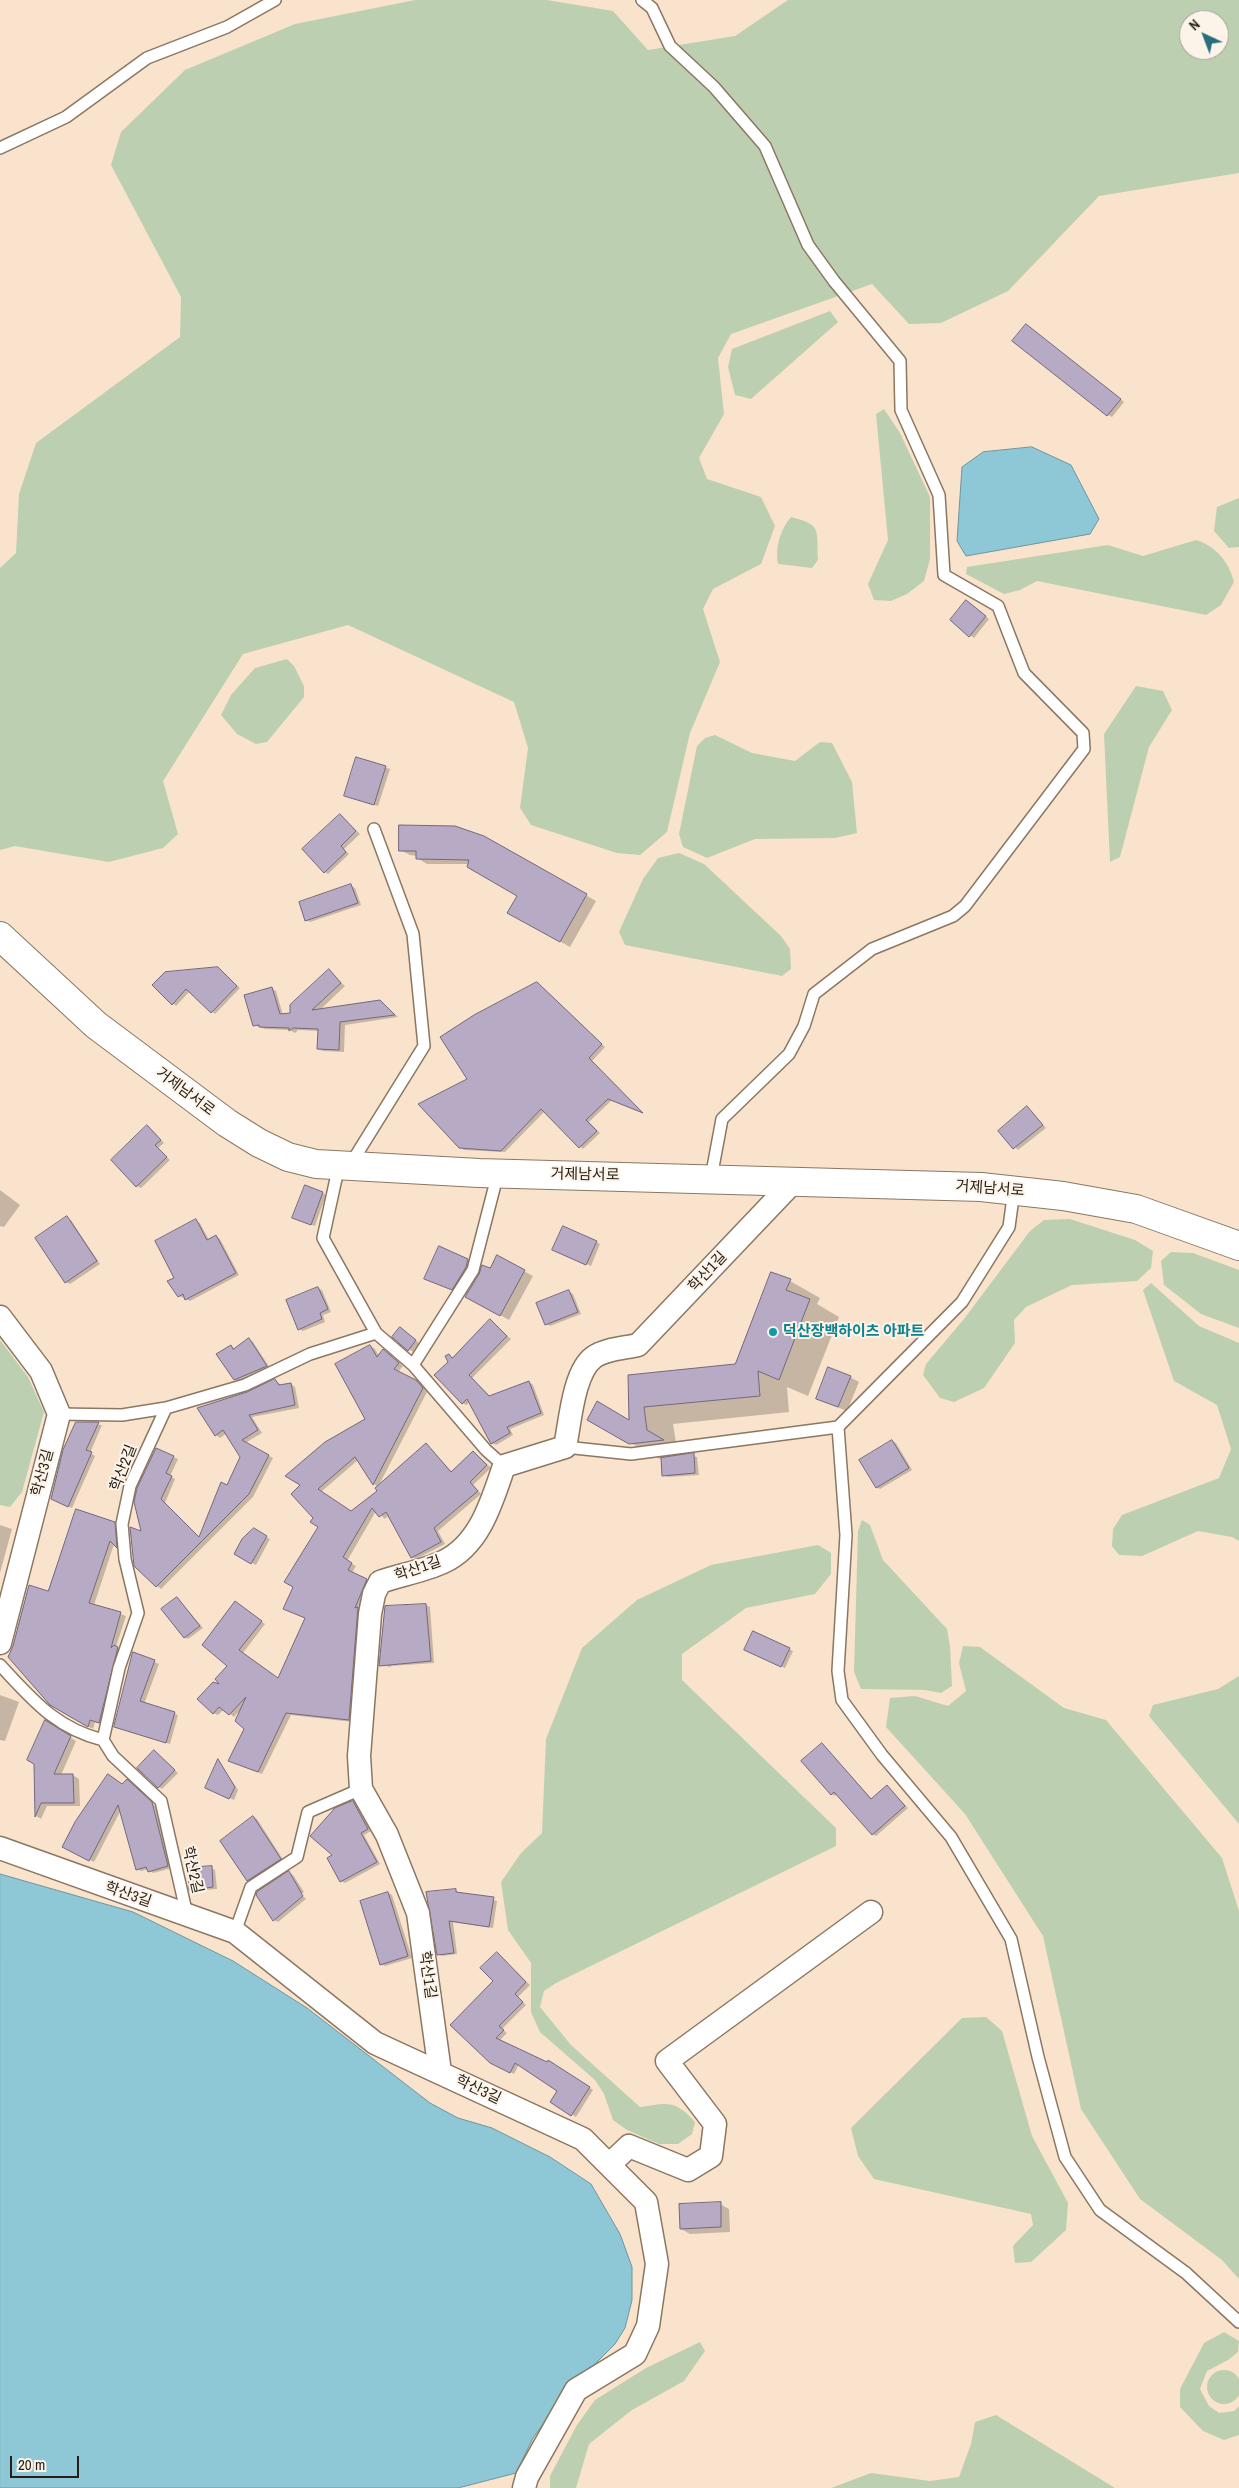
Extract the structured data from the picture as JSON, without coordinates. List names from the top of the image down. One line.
{"streets":{"main road":["거제남서로"],"street":["학산1길","학산3길"],"lane":["학산2길"]},"crossings":[["거제남서로","학산1길"],["학산1길","학산3길"],["학산2길","학산3길"]],"places":["덕산장백하이츠 아파트"],"scale_bar":"20 m","north":"top left"}
